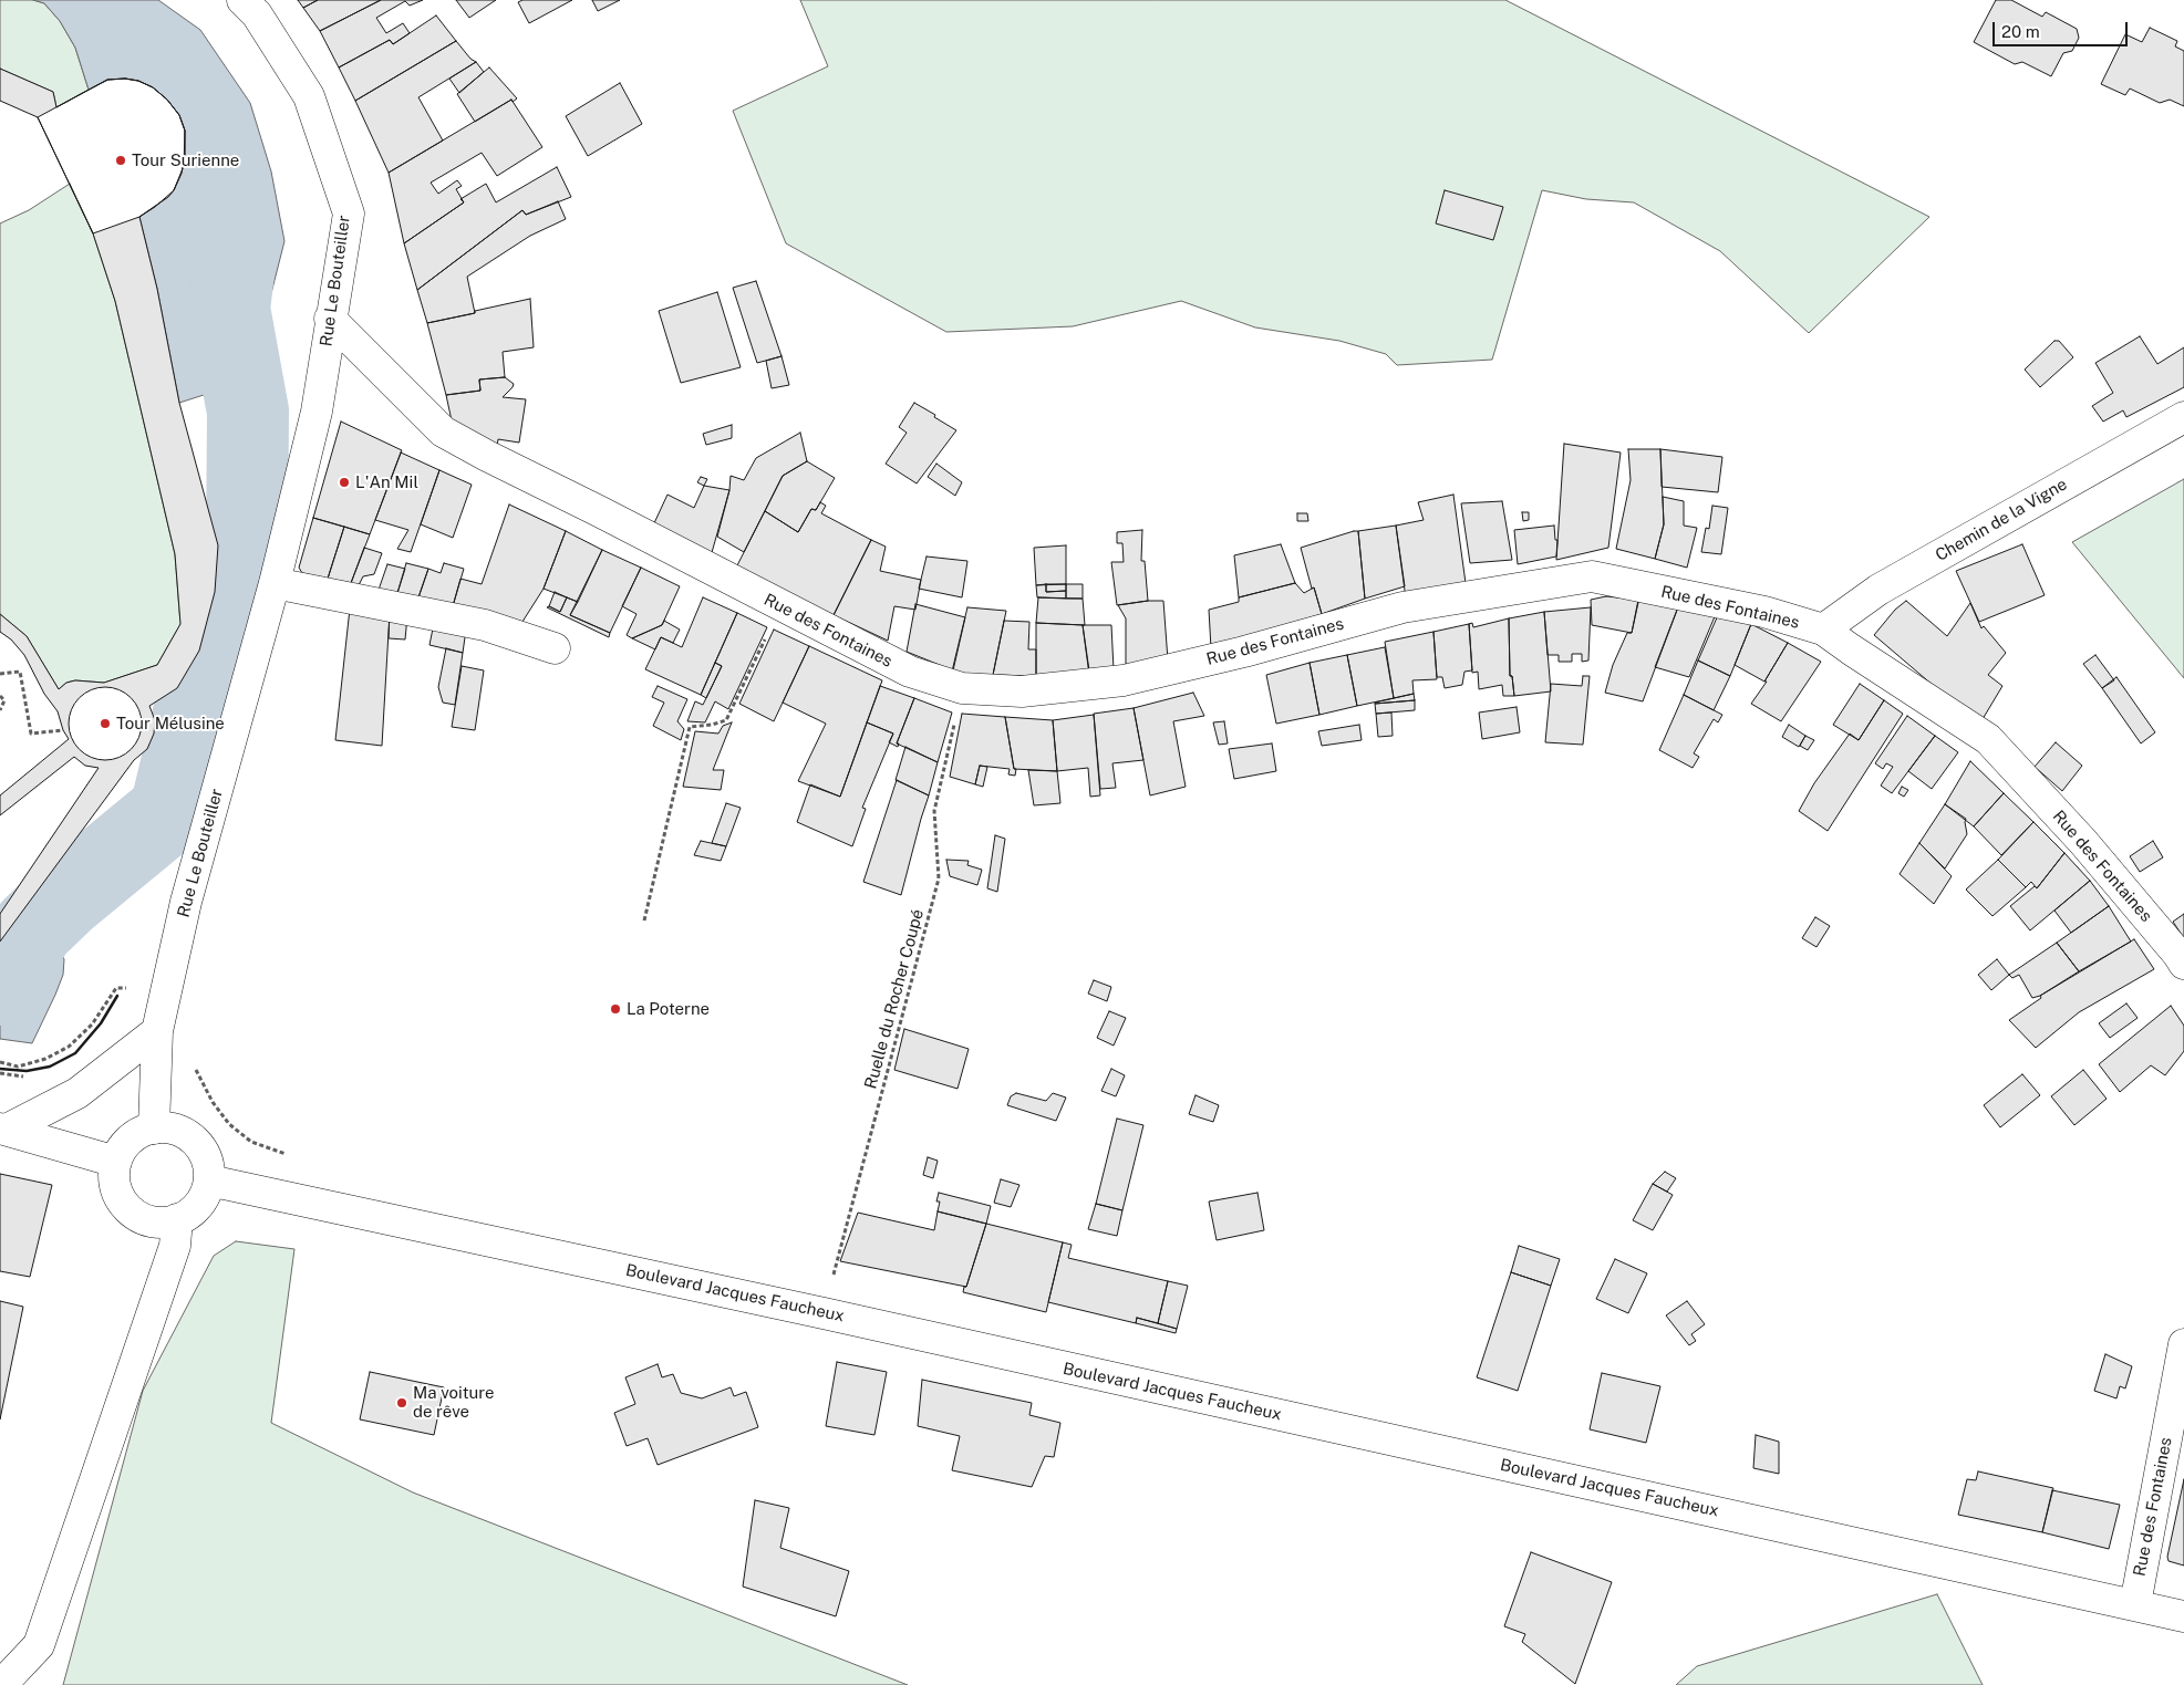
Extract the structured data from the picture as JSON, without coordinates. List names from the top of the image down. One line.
{"streets":{"street":["Rue Le Bouteiller","Chemin de la Vigne","Rue des Fontaines","Boulevard Jacques Faucheux"],"path":["Ruelle du Rocher Coupé"]},"crossings":[["Rue Le Bouteiller","Rue des Fontaines"],["Rue Le Bouteiller","Boulevard Jacques Faucheux"],["Chemin de la Vigne","Rue des Fontaines"],["Rue des Fontaines","Ruelle du Rocher Coupé"],["Rue des Fontaines","Boulevard Jacques Faucheux"],["Ruelle du Rocher Coupé","Boulevard Jacques Faucheux"]],"places":["Tour Surienne","L'An Mil","Tour Mélusine","La Poterne","Ma voiture de rêve"],"scale_bar":"20 m"}
